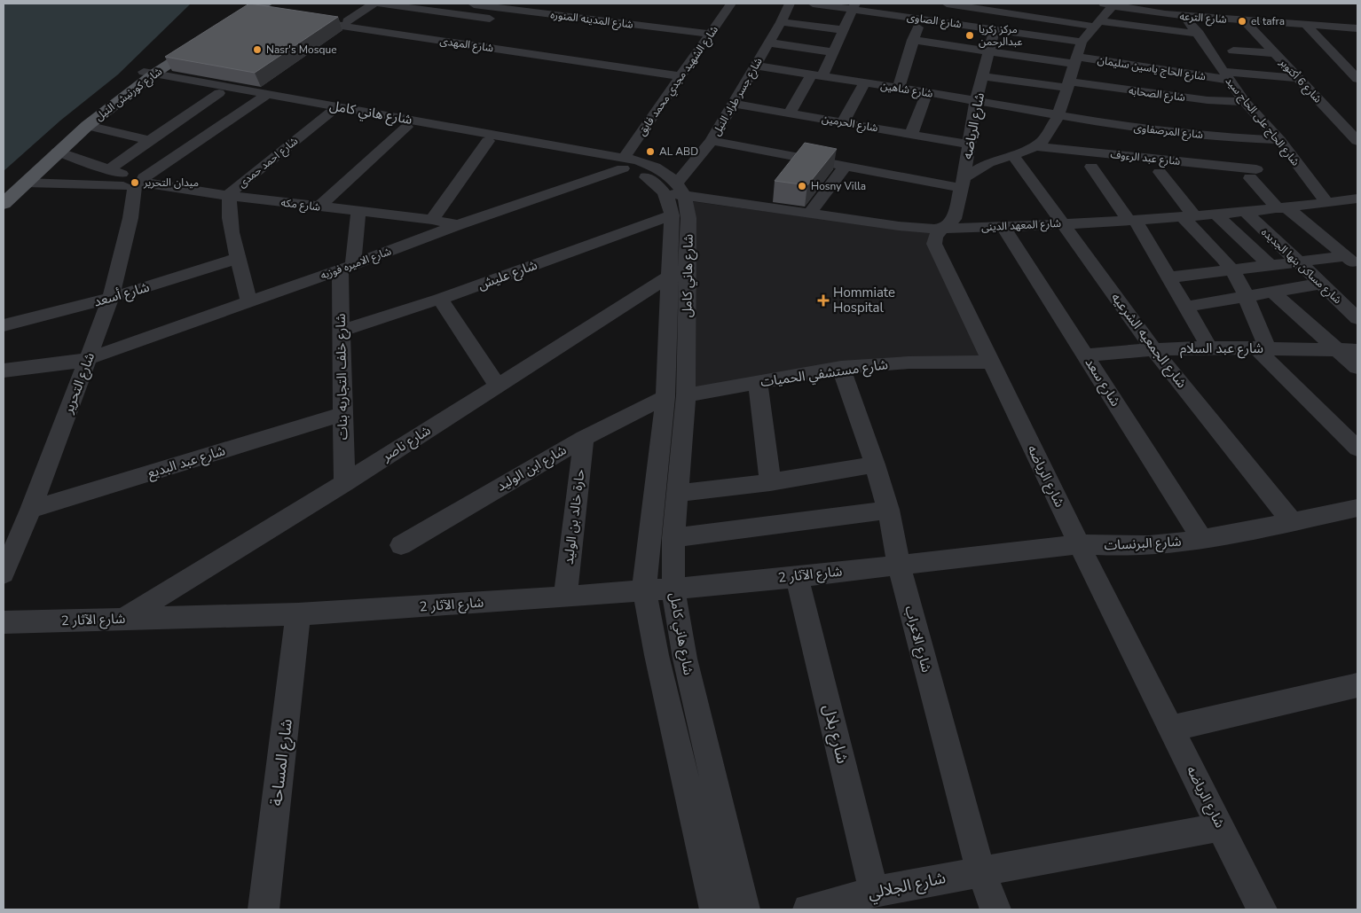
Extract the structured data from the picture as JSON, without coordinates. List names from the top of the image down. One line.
{"streets":{"main road":["شارع كورنيش النيل"],"street":["شارع الترعه","شارع المدينه المنوره","شارع الصاوى","شارع المهدى","شارع الحاج ياسين سليمان","شارع الشهيد مجدي محمد فايق","شارع 6 أكتوبر","شارع شاهين","شارع الصحابه","شارع جسر طراد النيل","شارع هاني كامل","شارع الحاج على الحاج سيد","شارع الحرمين","شارع الرياضه","شارع المرصفاوى","شارع عبد الرءوف","شارع احمد حمدى","شارع مكه","شارع المعهد الدينى","شارع الاميره فوزيه","شارع مساكن بنها الجديده","شارع عليش","شارع أسعد","شارع الجمعيه الشرعيه","شارع عبد السلام","شارع مستشفي الحميات","شارع خلف التجاريه بنات","شارع سعد","شارع التحرير","شارع ناصر","شارع عبد البديع","شارع ابن الوليد","حارة خالد بن الوليد","شارع البرنسات","شارع الآثار 2","شارع الاعراب","شارع بلال","شارع المساحة","شارع الجلالي"]},"crossings":[["شارع الترعه","شارع 6 أكتوبر"],["شارع الترعه","شارع الحاج على الحاج سيد"],["شارع المدينه المنوره","شارع الشهيد مجدي محمد فايق"],["شارع الصاوى","شارع الرياضه"],["شارع المهدى","شارع الشهيد مجدي محمد فايق"],["شارع الحاج ياسين سليمان","شارع 6 أكتوبر"],["شارع الحاج ياسين سليمان","شارع الحاج على الحاج سيد"],["شارع الحاج ياسين سليمان","شارع الرياضه"],["شارع الشهيد مجدي محمد فايق","شارع هاني كامل"],["شارع الشهيد مجدي محمد فايق","شارع الاميره فوزيه"],["شارع شاهين","شارع جسر طراد النيل"],["شارع شاهين","شارع الرياضه"],["شارع شاهين","شارع المرصفاوى"],["شارع كورنيش النيل","شارع هاني كامل"],["شارع كورنيش النيل","شارع مكه"],["شارع الصحابه","شارع الحاج على الحاج سيد"],["شارع الصحابه","شارع الرياضه"],["شارع جسر طراد النيل","شارع هاني كامل"],["شارع جسر طراد النيل","شارع الحرمين"],["شارع جسر طراد النيل","شارع المعهد الدينى"],["شارع هاني كامل","شارع احمد حمدى"],["شارع هاني كامل","شارع المعهد الدينى"],["شارع هاني كامل","شارع الاميره فوزيه"],["شارع هاني كامل","شارع عليش"],["شارع هاني كامل","شارع مستشفي الحميات"],["شارع هاني كامل","شارع ناصر"],["شارع هاني كامل","شارع ابن الوليد"],["شارع هاني كامل","شارع الآثار 2"],["شارع الحاج على الحاج سيد","شارع المرصفاوى"],["شارع الحاج على الحاج سيد","شارع المعهد الدينى"],["شارع الحرمين","شارع الرياضه"],["شارع الرياضه","شارع المعهد الدينى"],["شارع الرياضه","شارع مستشفي الحميات"],["شارع الرياضه","شارع البرنسات"],["شارع الرياضه","شارع الجلالي"],["شارع عبد الرءوف","شارع المعهد الدينى"],["شارع احمد حمدى","شارع مكه"],["شارع احمد حمدى","شارع الاميره فوزيه"],["شارع احمد حمدى","شارع أسعد"],["شارع مكه","شارع الاميره فوزيه"],["شارع مكه","شارع خلف التجاريه بنات"],["شارع مكه","شارع التحرير"],["شارع المعهد الدينى","شارع مساكن بنها الجديده"],["شارع المعهد الدينى","شارع الجمعيه الشرعيه"],["شارع المعهد الدينى","شارع سعد"],["شارع الاميره فوزيه","شارع خلف التجاريه بنات"],["شارع الاميره فوزيه","شارع التحرير"],["شارع عليش","شارع خلف التجاريه بنات"],["شارع أسعد","شارع التحرير"],["شارع الجمعيه الشرعيه","شارع عبد السلام"],["شارع الجمعيه الشرعيه","شارع البرنسات"],["شارع عبد السلام","شارع سعد"],["شارع مستشفي الحميات","شارع ابن الوليد"],["شارع مستشفي الحميات","شارع الاعراب"],["شارع خلف التجاريه بنات","شارع ناصر"],["شارع خلف التجاريه بنات","شارع عبد البديع"],["شارع سعد","شارع البرنسات"],["شارع التحرير","شارع عبد البديع"],["شارع ناصر","شارع الآثار 2"],["شارع ابن الوليد","حارة خالد بن الوليد"],["حارة خالد بن الوليد","شارع الآثار 2"],["شارع البرنسات","شارع الآثار 2"],["شارع البرنسات","شارع الاعراب"],["شارع الآثار 2","شارع الاعراب"],["شارع الآثار 2","شارع بلال"],["شارع الآثار 2","شارع المساحة"],["شارع الاعراب","شارع الجلالي"],["شارع بلال","شارع الجلالي"]],"places":{"other":["el tafra","مركز زكريا عبدالرحمن","Nasr's Mosque","AL ABD","ميدان التحرير","Hosny Villa"],"health":["Hommiate Hospital"]}}
